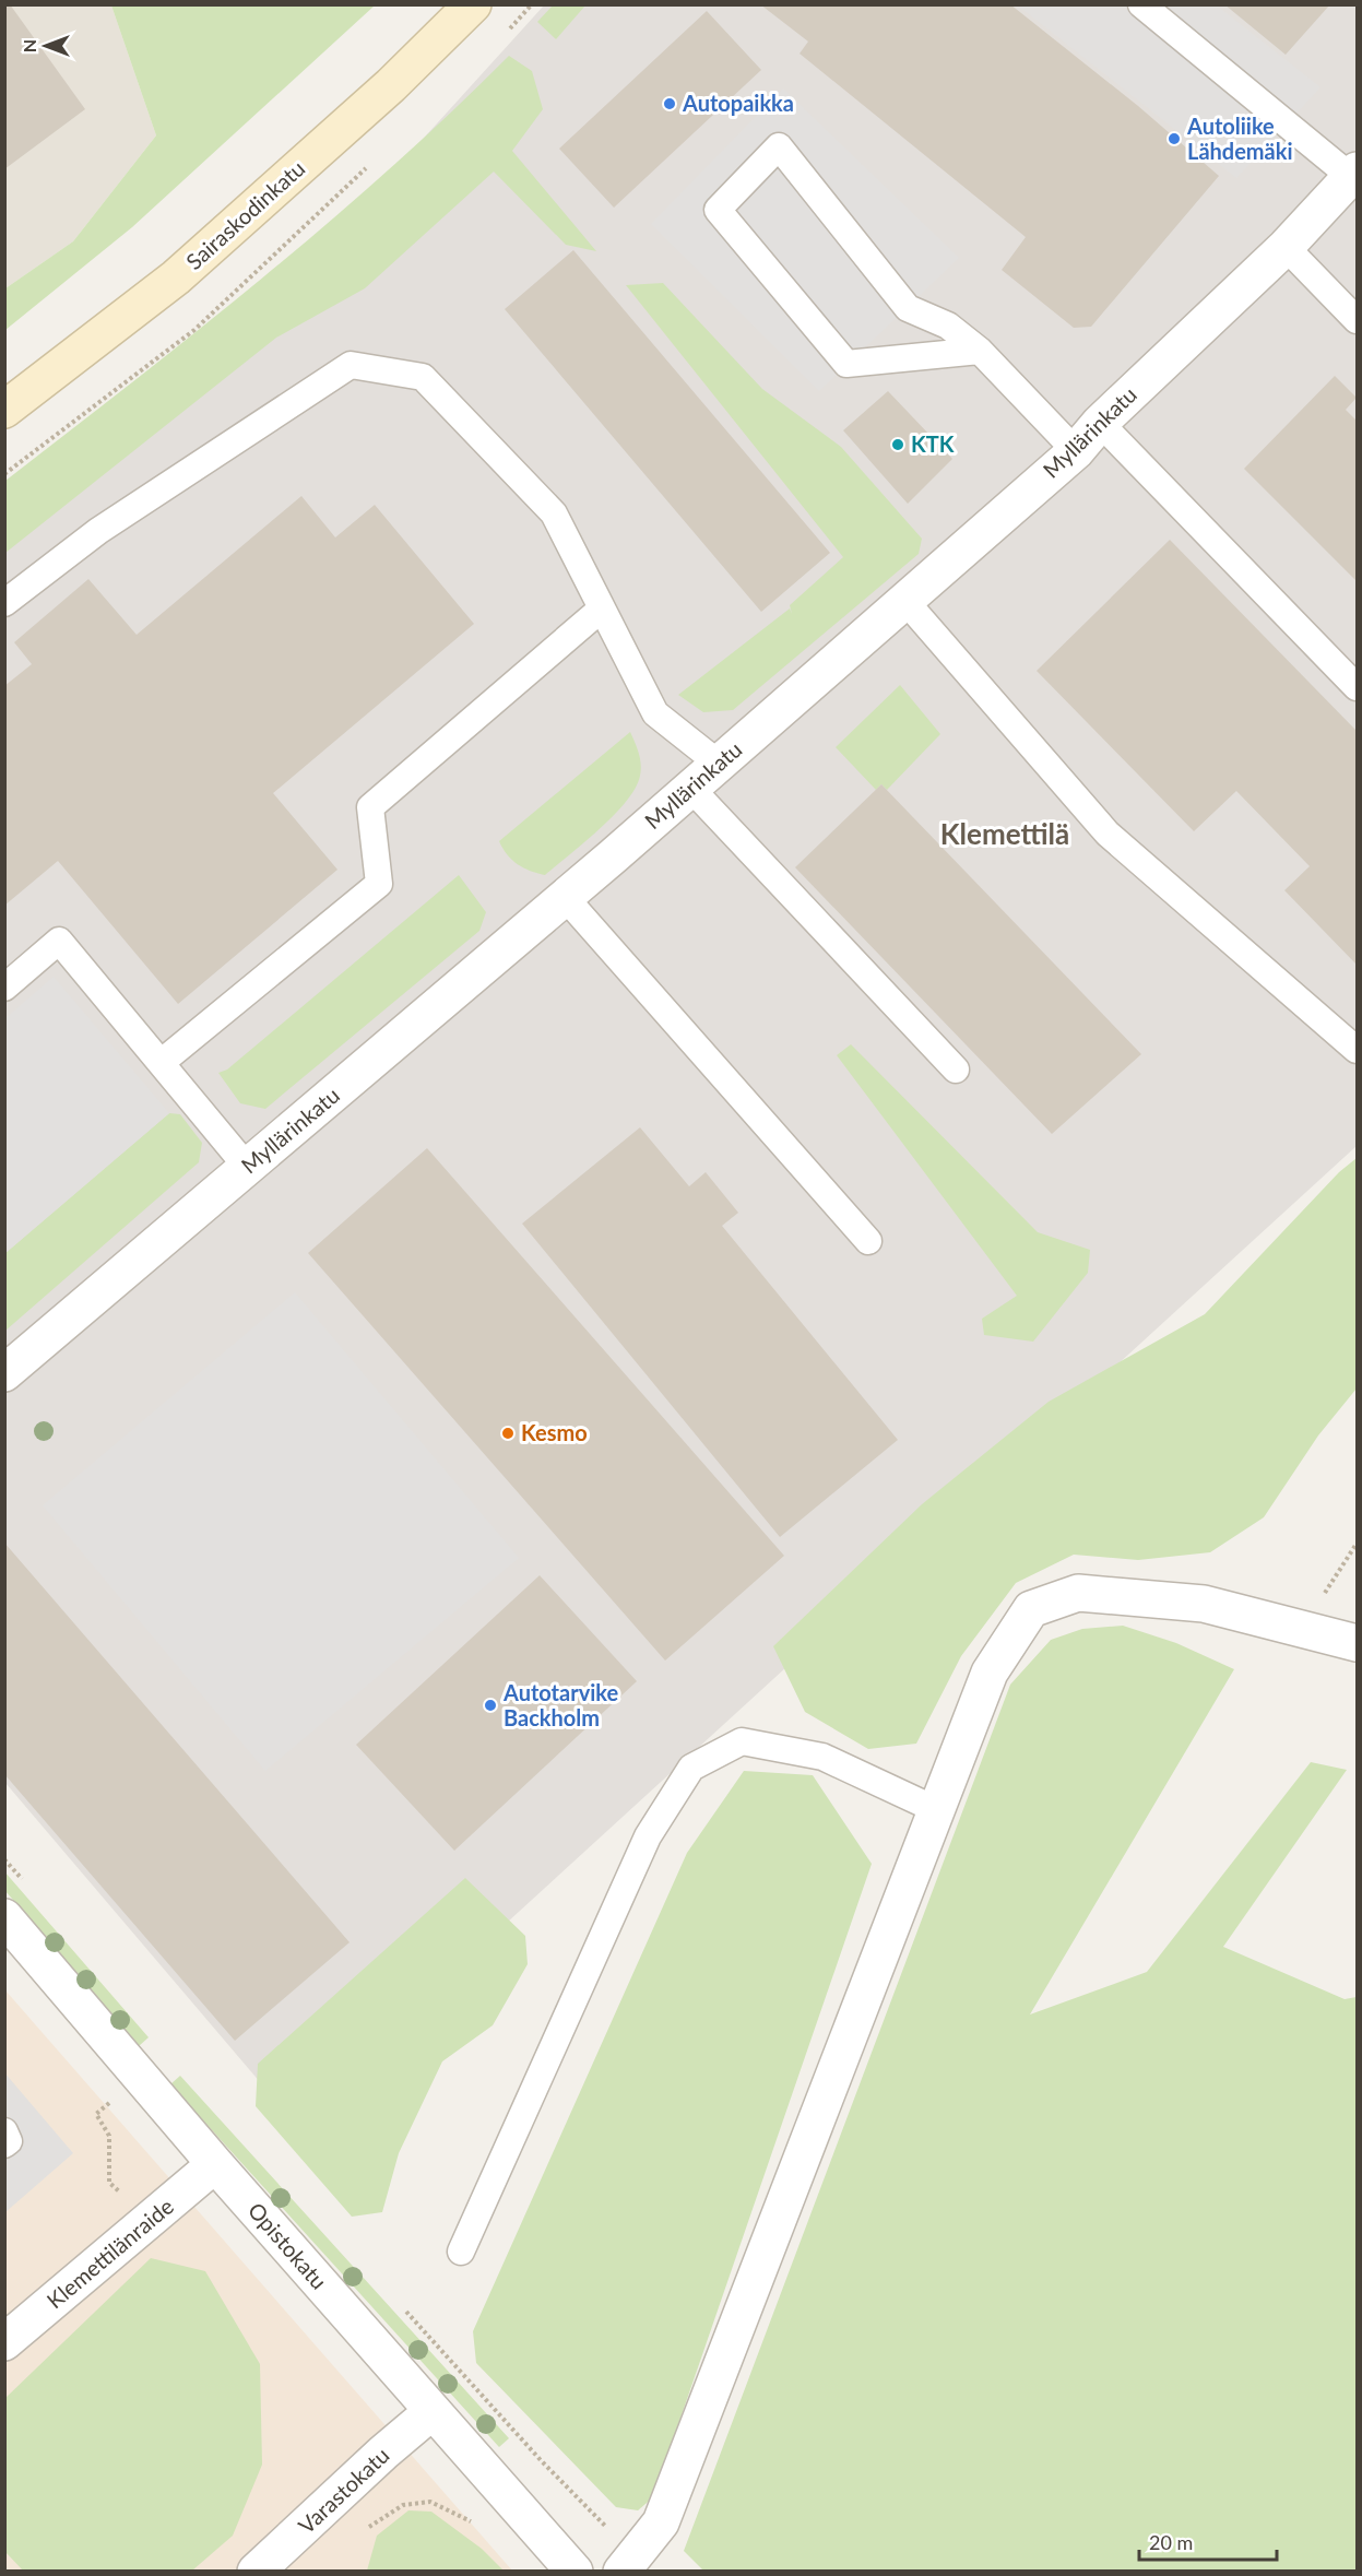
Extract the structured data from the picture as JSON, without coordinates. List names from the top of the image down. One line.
{"streets":{"main road":["Sairaskodinkatu"],"street":["Myllärinkatu","Opistokatu","Klemettilänraide","Varastokatu"]},"crossings":[["Opistokatu","Klemettilänraide"],["Opistokatu","Varastokatu"]],"districts":["Klemettilä"],"places":["Autopaikka","Autoliike Lähdemäki","KTK","Kesmo","Autotarvike Backholm"],"scale_bar":"20 m","north":"left"}
